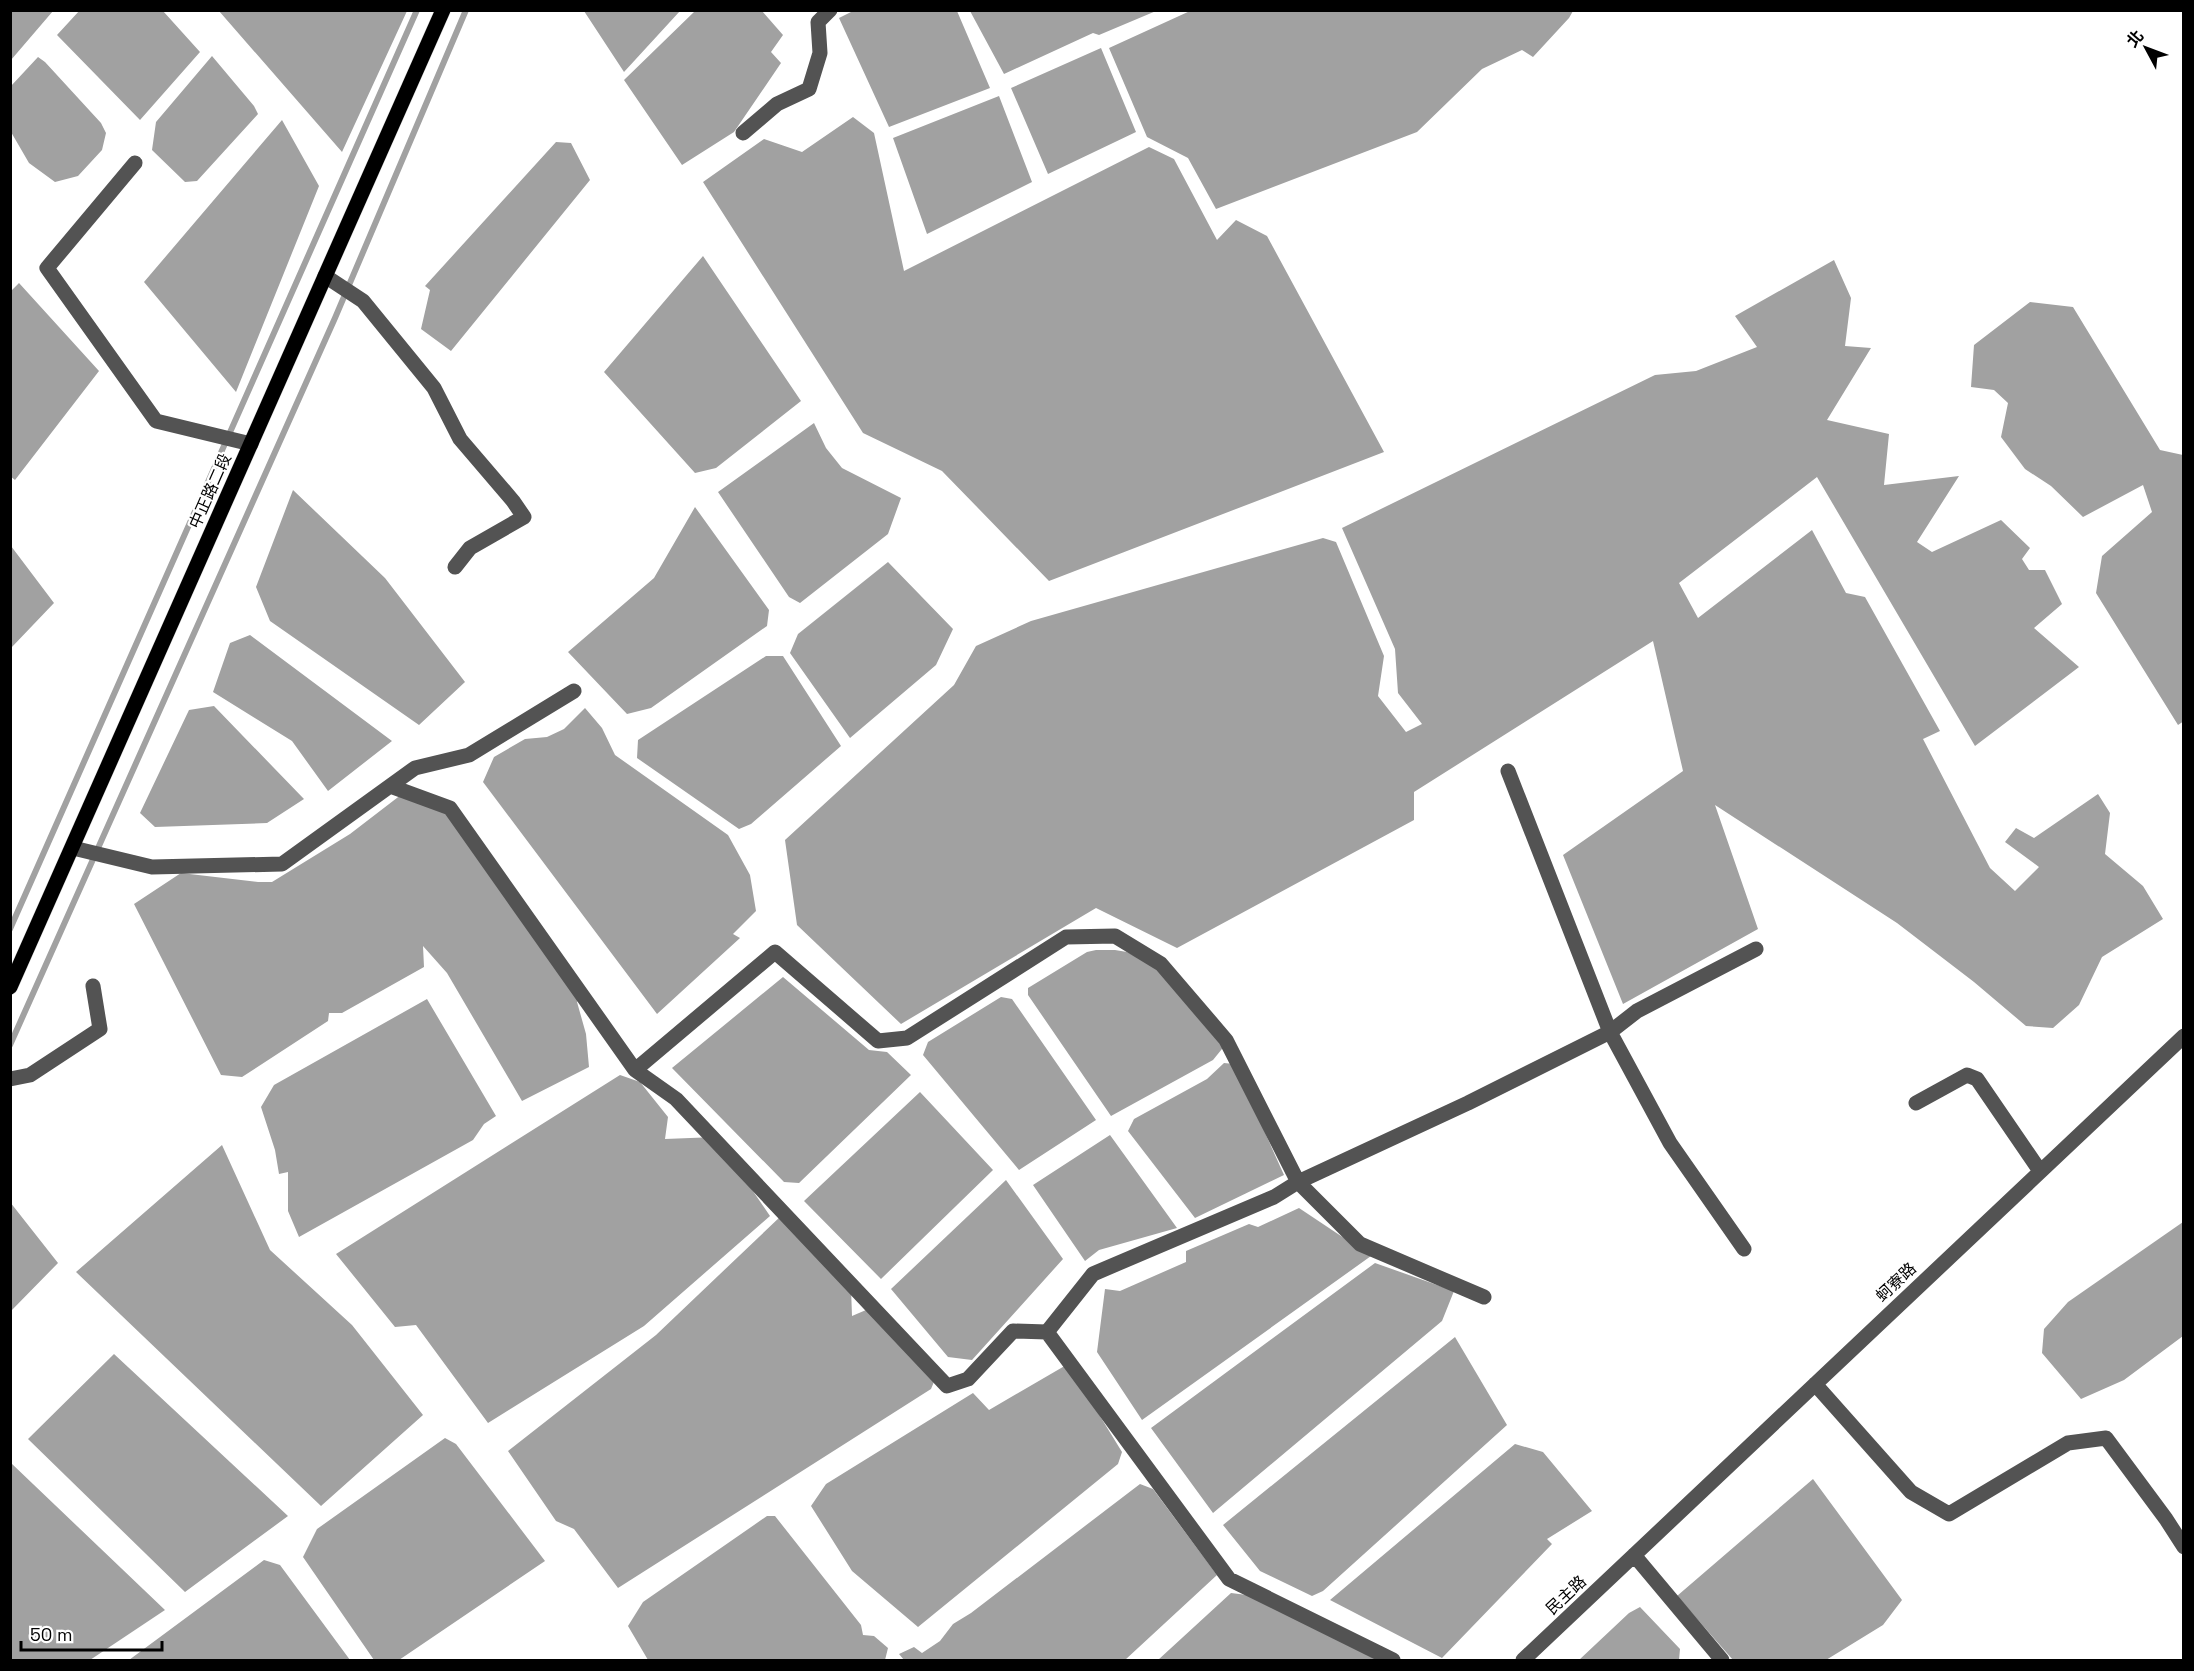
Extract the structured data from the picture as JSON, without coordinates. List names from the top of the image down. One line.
{"streets":{"main road":["中正路二段"],"street":["蚵寮路","民主路"]},"crossings":[["蚵寮路","民主路"]],"scale_bar":"50 m","north":"top left"}
